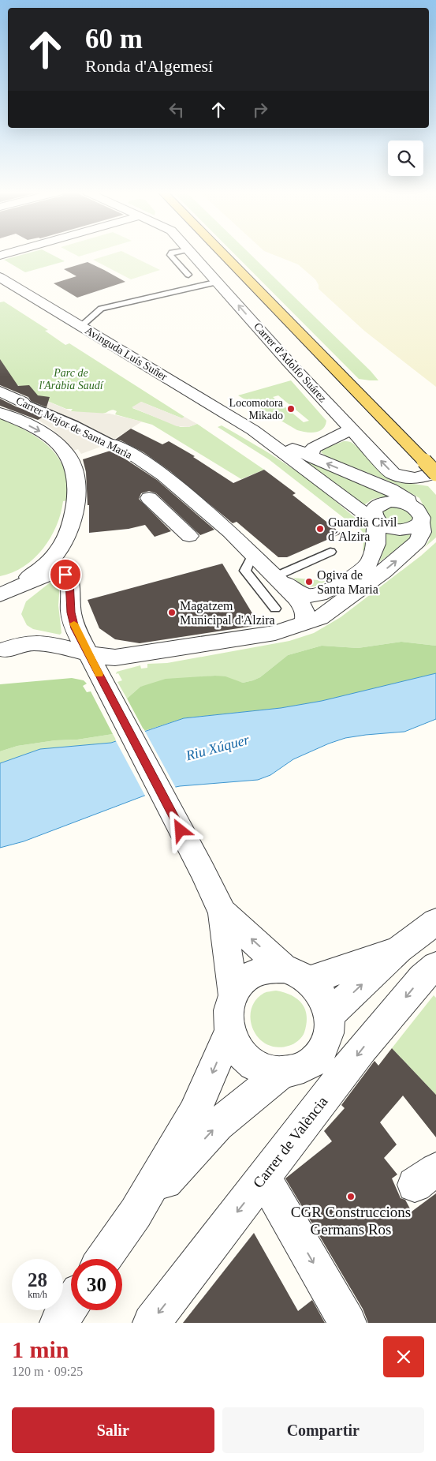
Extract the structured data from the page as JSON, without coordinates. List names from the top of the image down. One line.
{"streets":{"street":["Avinguda Luís Suñer","Carrer d'Adolfo Suárez","Carrer Major de Santa Maria","Carrer de València"]},"water":["Riu Xúquer"],"parks":["Parc de l'Aràbia Saudí"],"places":["Locomotora Mikado","Guardia Civil d´Alzira","Ogiva de Santa Maria","Magatzem Municipal d'Alzira","CGR Construccions Germans Ros"],"page":{"turn":["60 m","Ronda d'Algemesí"],"speed":"28 km/h","limit":"30","heading":["1 min","120 m · 09:25"],"buttons":["Salir","Compartir"]}}
